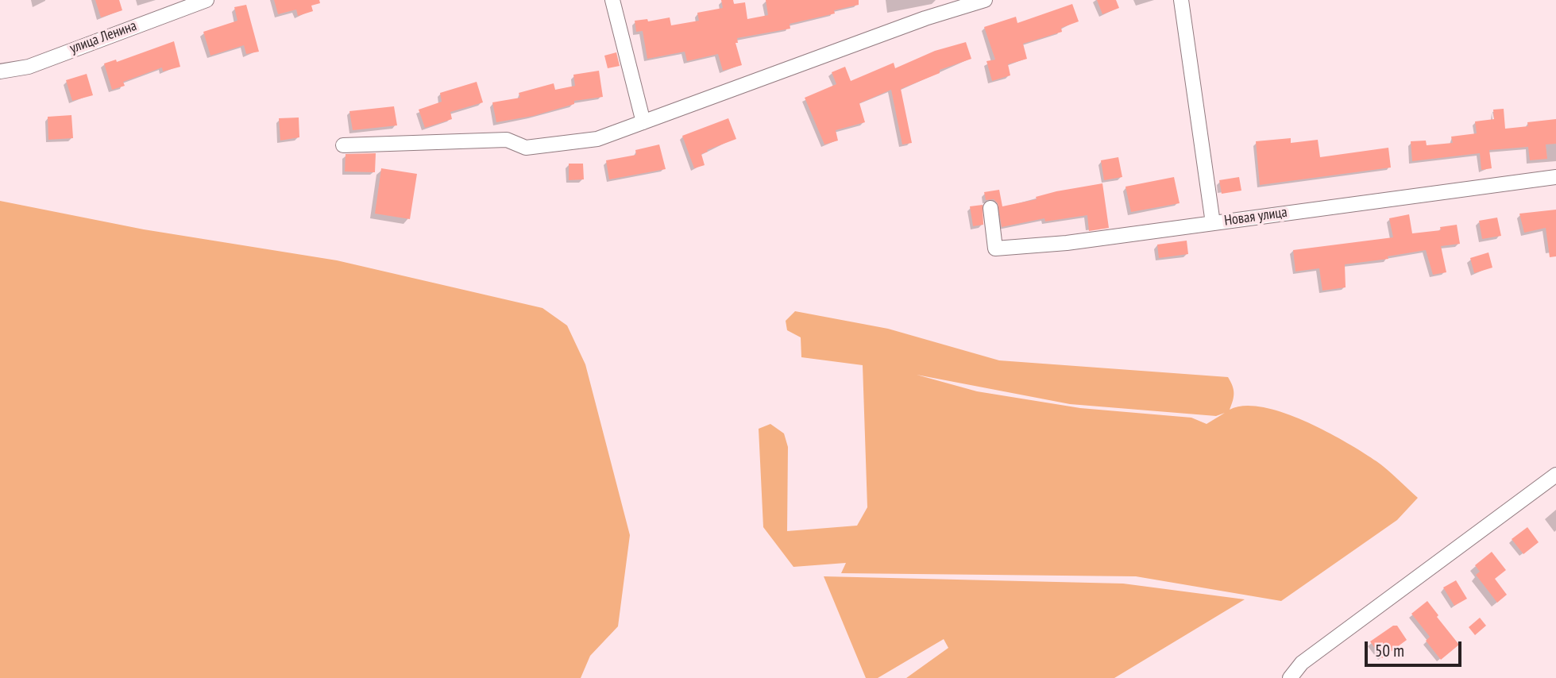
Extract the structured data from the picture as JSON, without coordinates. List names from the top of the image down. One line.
{"streets":{"street":["улица Ленина","Новая улица"]},"scale_bar":"50 m"}
